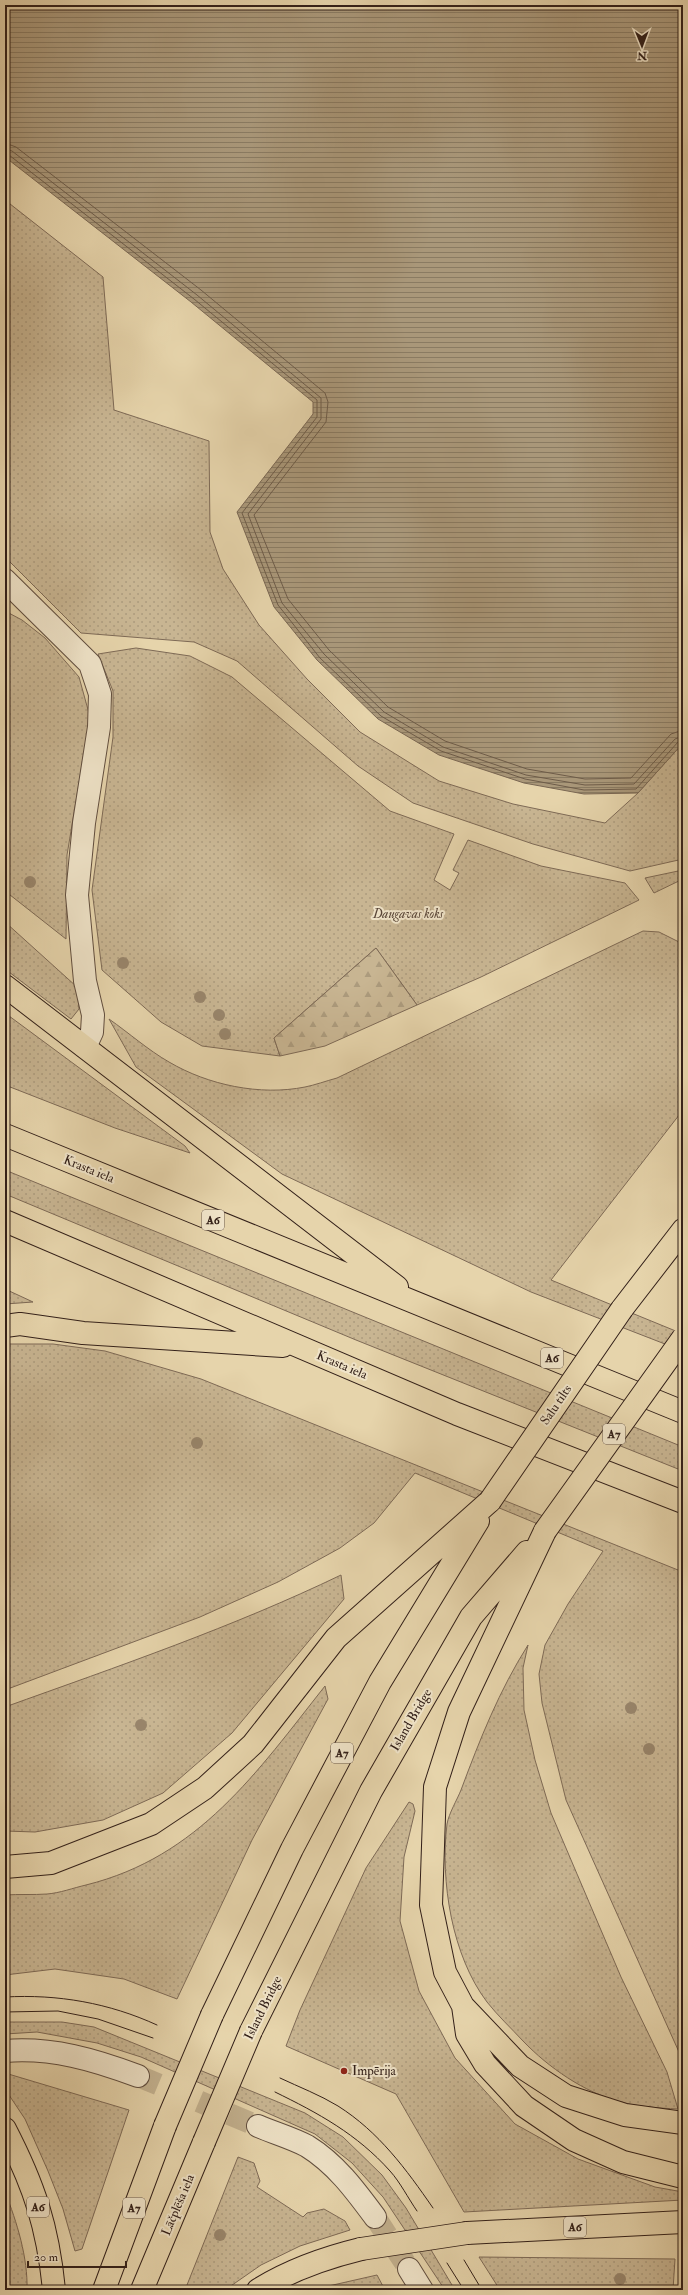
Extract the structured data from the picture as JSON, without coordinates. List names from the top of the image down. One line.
{"streets":{"highway":["Krasta iela","A6","Salu tilts","A7","Island Bridge","Lāčplēša iela"]},"crossings":[["Salu tilts","A7"],["Island Bridge","Lāčplēša iela"]],"parks":["Daugavas koks"],"places":["Impērija"],"scale_bar":"20 m","north":"bottom"}
